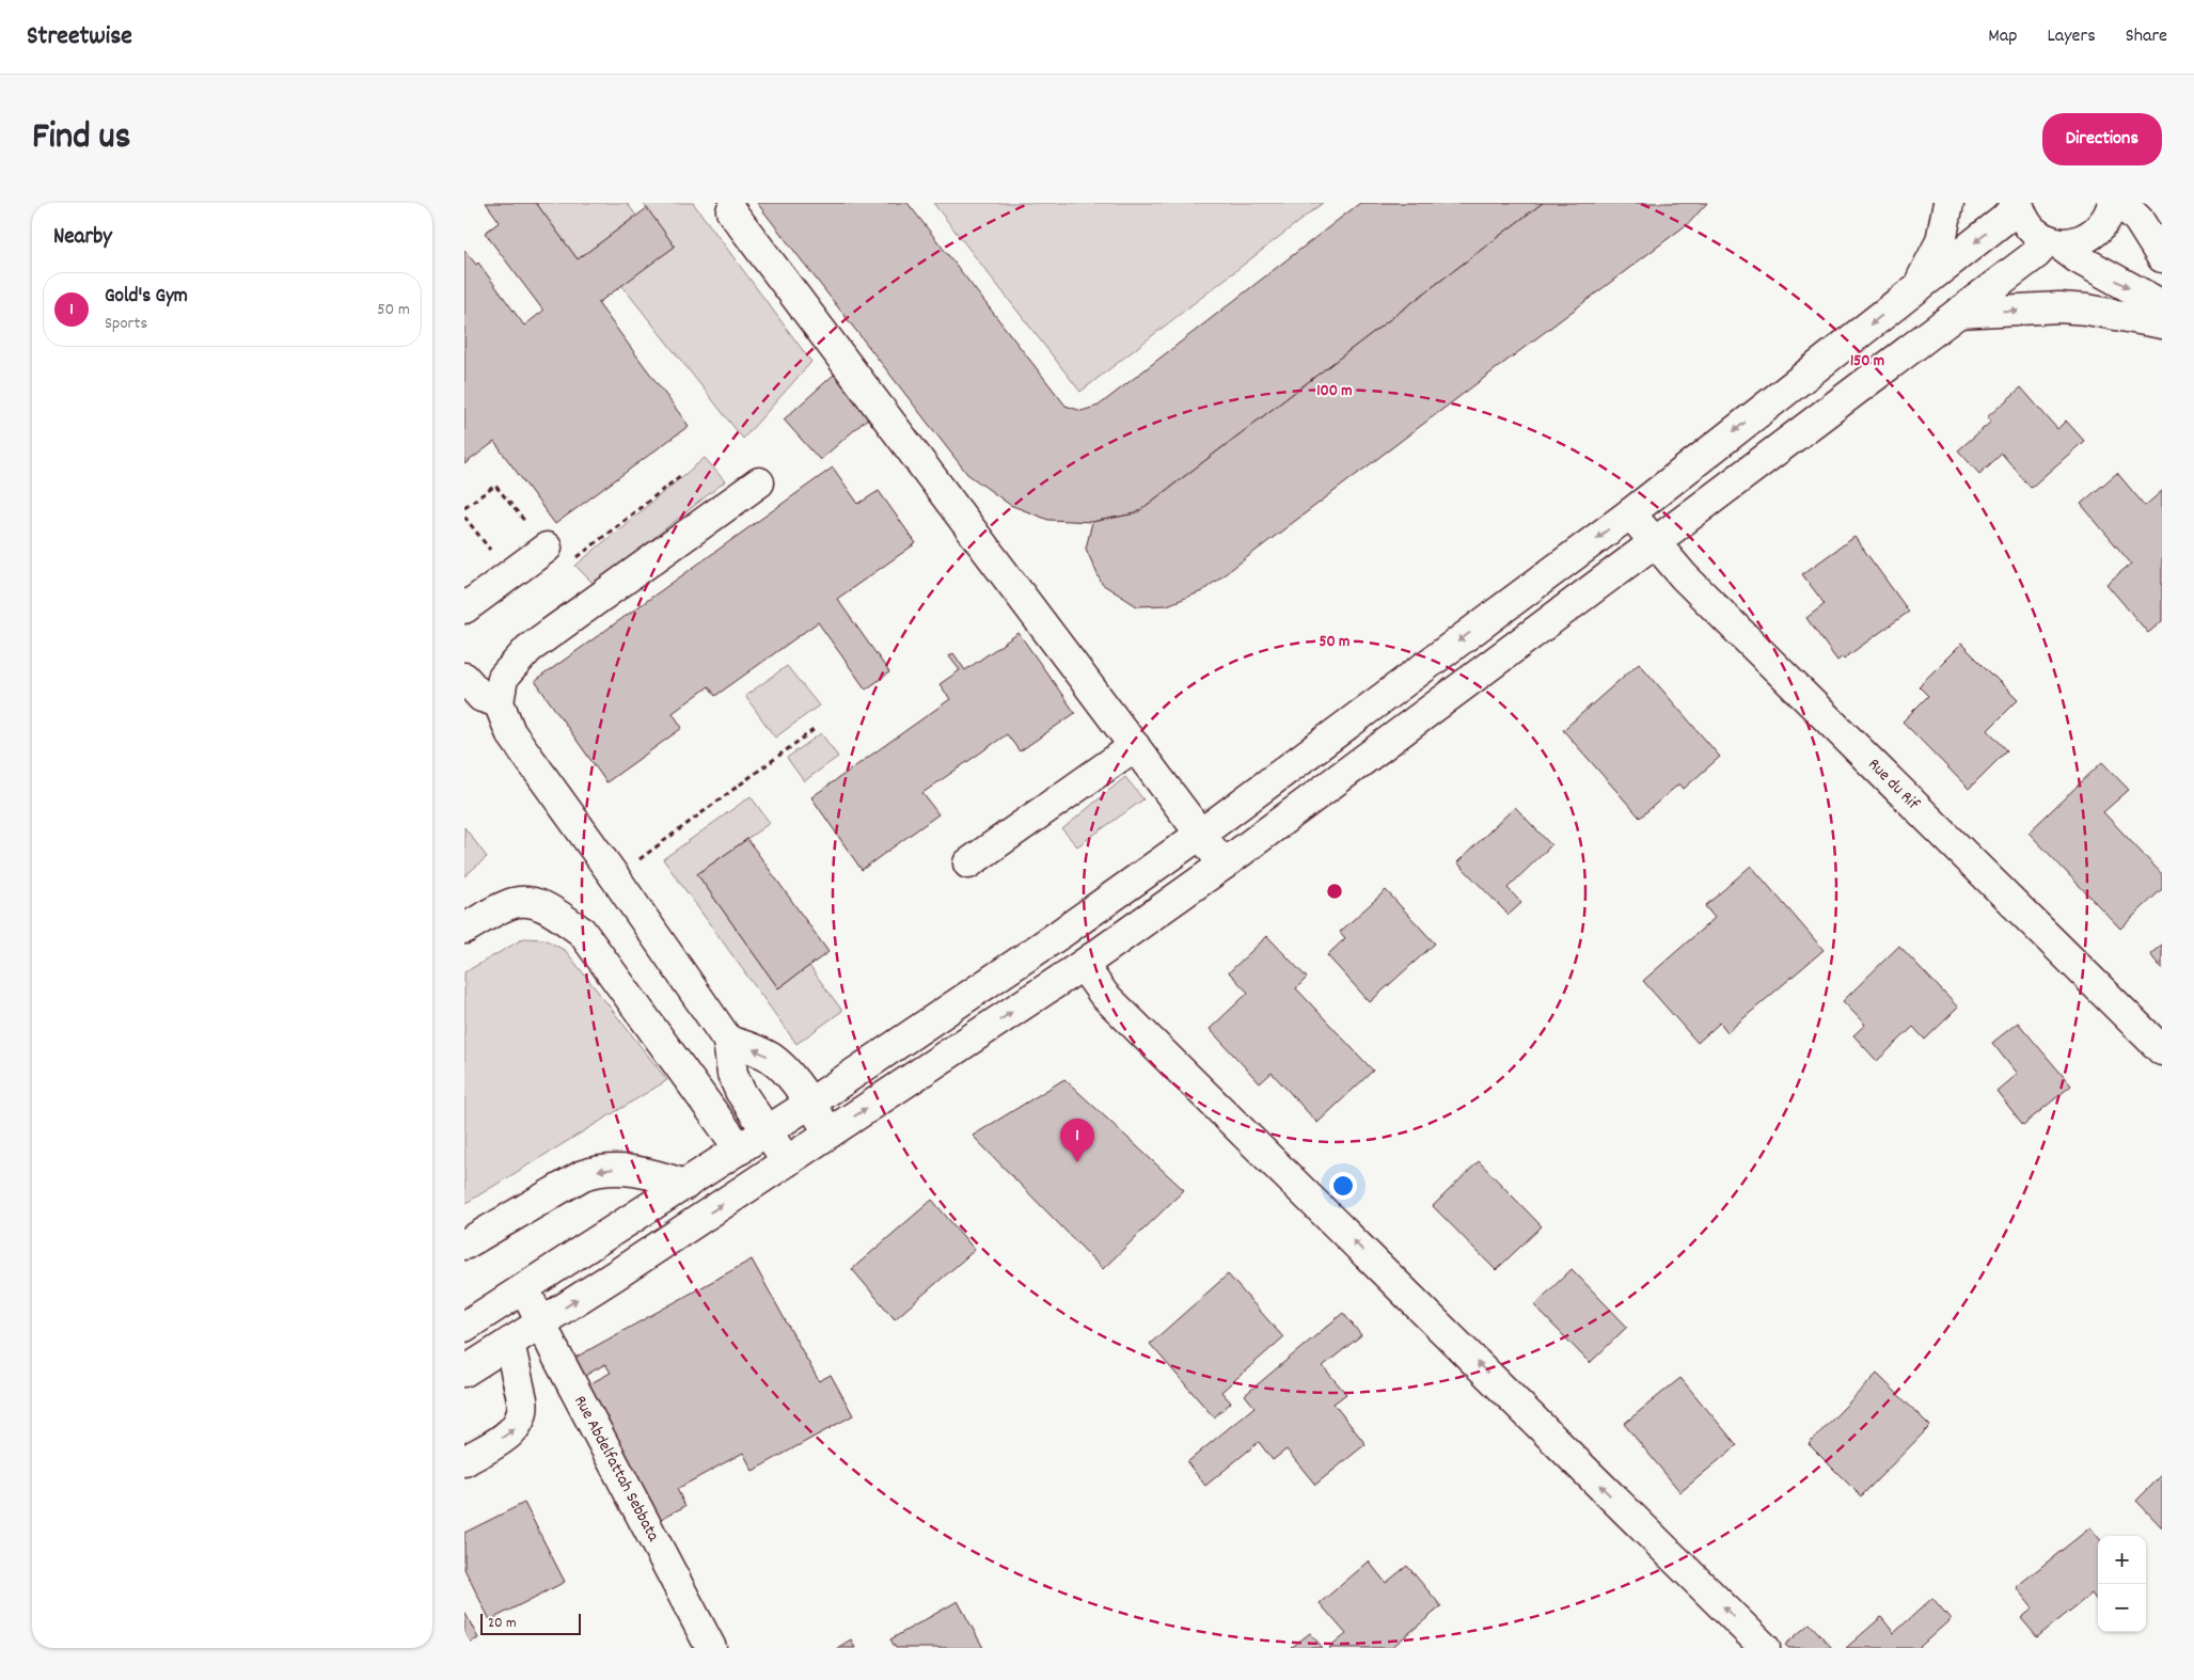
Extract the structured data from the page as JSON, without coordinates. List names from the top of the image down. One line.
{"streets":{"main road":["Rue du Rif","Rue Abdelfattah Sebbata"]},"scale_bar":"20 m","page":{"header":"Streetwise","nav":["Map","Layers","Share"],"title":"Find us","buttons":"Directions","heading":"Nearby","list":[{"mark":"1","name":"Gold's Gym","note":"Sports","value":"50 m"}],"pins":"1","map_buttons":["+","−"],"scale":"20 m"},"rings":["150 m","100 m","50 m"]}
